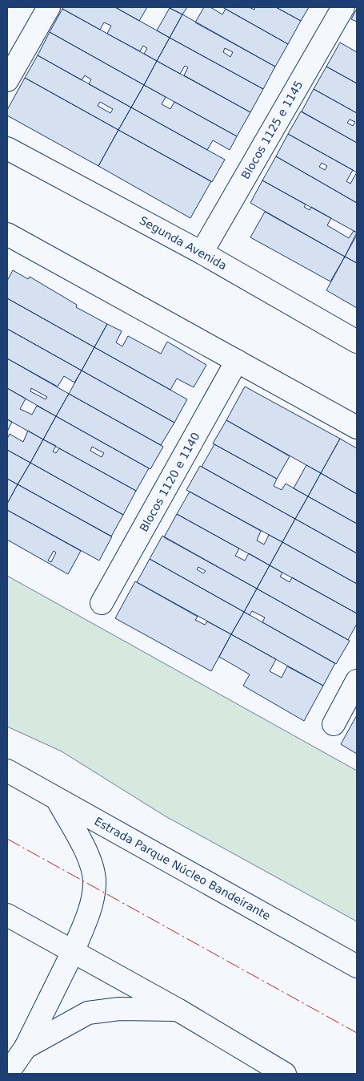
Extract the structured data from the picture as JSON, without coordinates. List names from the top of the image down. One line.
{"streets":{"main road":["Blocos 1125 e 1145","Segunda Avenida","Blocos 1120 e 1140","Estrada Parque Núcleo Bandeirante"]},"crossings":[["Blocos 1125 e 1145","Segunda Avenida"]]}
